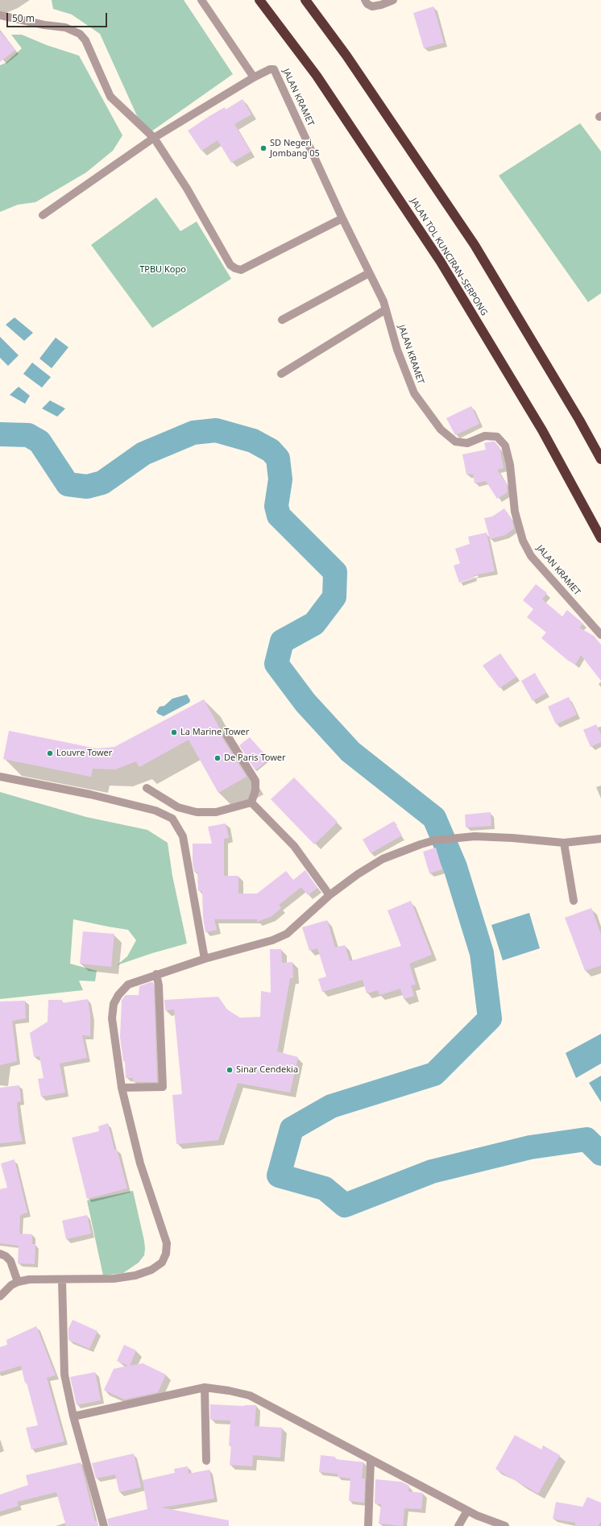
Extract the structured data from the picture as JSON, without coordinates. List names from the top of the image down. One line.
{"streets":{"highway":["JALAN TOL KUNCIRAN–SERPONG"],"street":["JALAN KRAMET"]},"parks":["TPBU Kopo"],"places":["SD Negeri Jombang 05","La Marine Tower","Louvre Tower","De Paris Tower","Sinar Cendekia"],"scale_bar":"50 m"}
